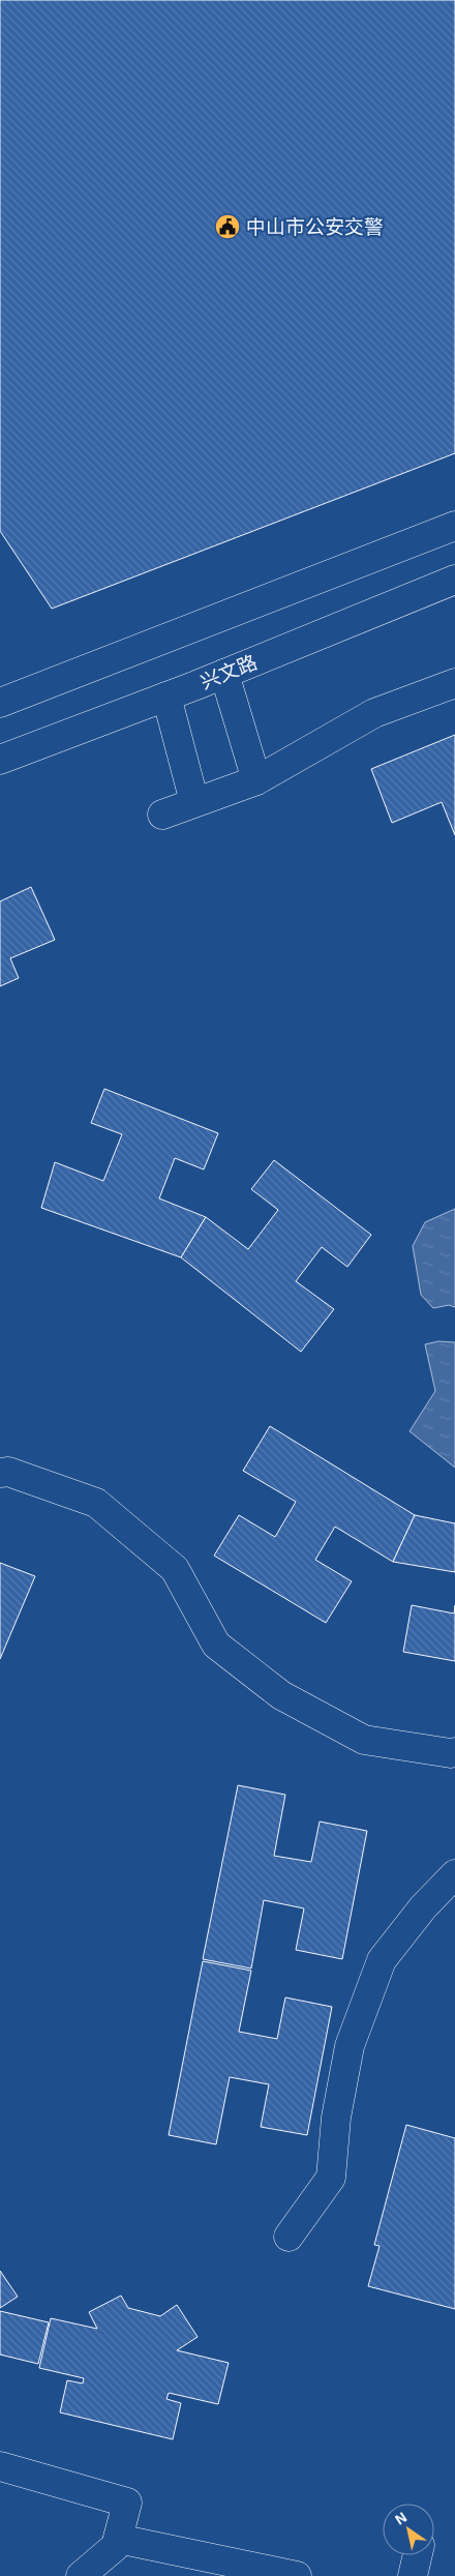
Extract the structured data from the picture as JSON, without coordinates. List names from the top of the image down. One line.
{"streets":{"street":["兴文路"]},"places":{"public building":["中山市公安交警"]},"north":"top left"}
